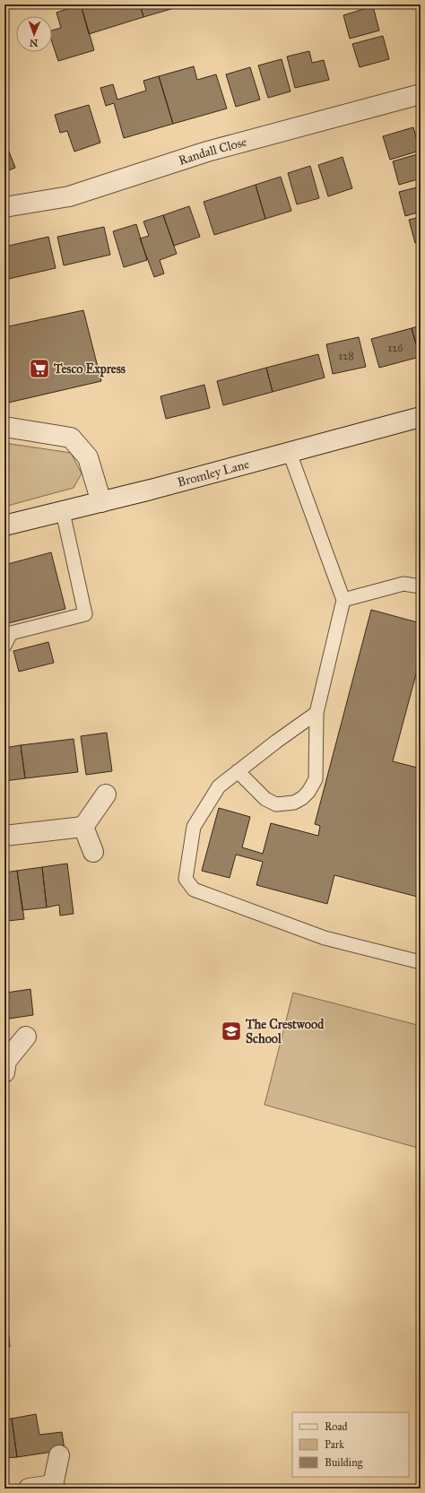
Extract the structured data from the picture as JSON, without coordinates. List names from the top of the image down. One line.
{"streets":{"street":["Randall Close","Bromley Lane"]},"places":{"supermarket":["Tesco Express"],"school or university":["The Crestwood School"]},"house_numbers":["126","128"],"legend":["Road","Park","Building"],"north":"bottom"}
